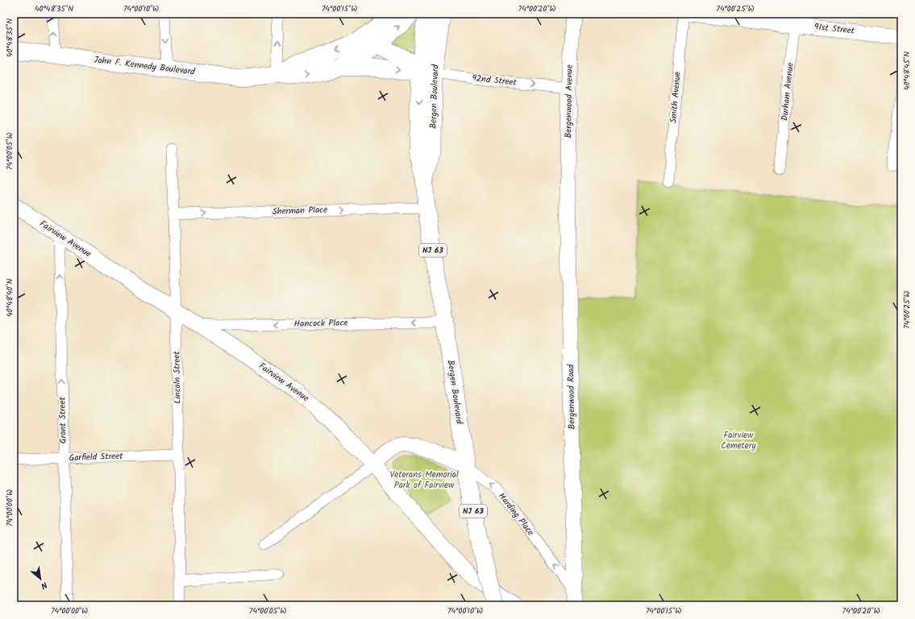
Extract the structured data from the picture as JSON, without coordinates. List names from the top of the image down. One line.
{"streets":{"main road":["John F. Kennedy Boulevard","Bergen Boulevard","NJ 63"],"street":["91st Street","92nd Street","Durham Avenue","Smith Avenue","Bergenwood Avenue","Sherman Place","Fairview Avenue","Hancock Place","Lincoln Street","Bergenwood Road","Grant Street","Garfield Street","Harding Place"]},"crossings":[["91st Street","Durham Avenue"],["92nd Street","Bergen Boulevard"],["92nd Street","Bergenwood Avenue"],["Bergen Boulevard","Sherman Place"],["Bergen Boulevard","Hancock Place"],["Bergen Boulevard","Harding Place"],["Bergenwood Avenue","Bergenwood Road"],["Sherman Place","Lincoln Street"],["Fairview Avenue","Hancock Place"],["Fairview Avenue","Lincoln Street"],["Fairview Avenue","Grant Street"],["Fairview Avenue","Harding Place"],["Lincoln Street","Garfield Street"],["Bergenwood Road","Harding Place"],["Grant Street","Garfield Street"]],"one_way":["92nd Street","Sherman Place","Hancock Place","Grant Street","Harding Place"],"parks":["Fairview Cemetery","Veterans Memorial Park of Fairview"],"north":"bottom right","coordinates":["40°48'35\"N","74°00'10\"W","74°00'15\"W","74°00'20\"W","74°00'25\"W","40°48'45\"N","74°00'05\"W","40°48'40\"N","74°00'00\"W"]}
